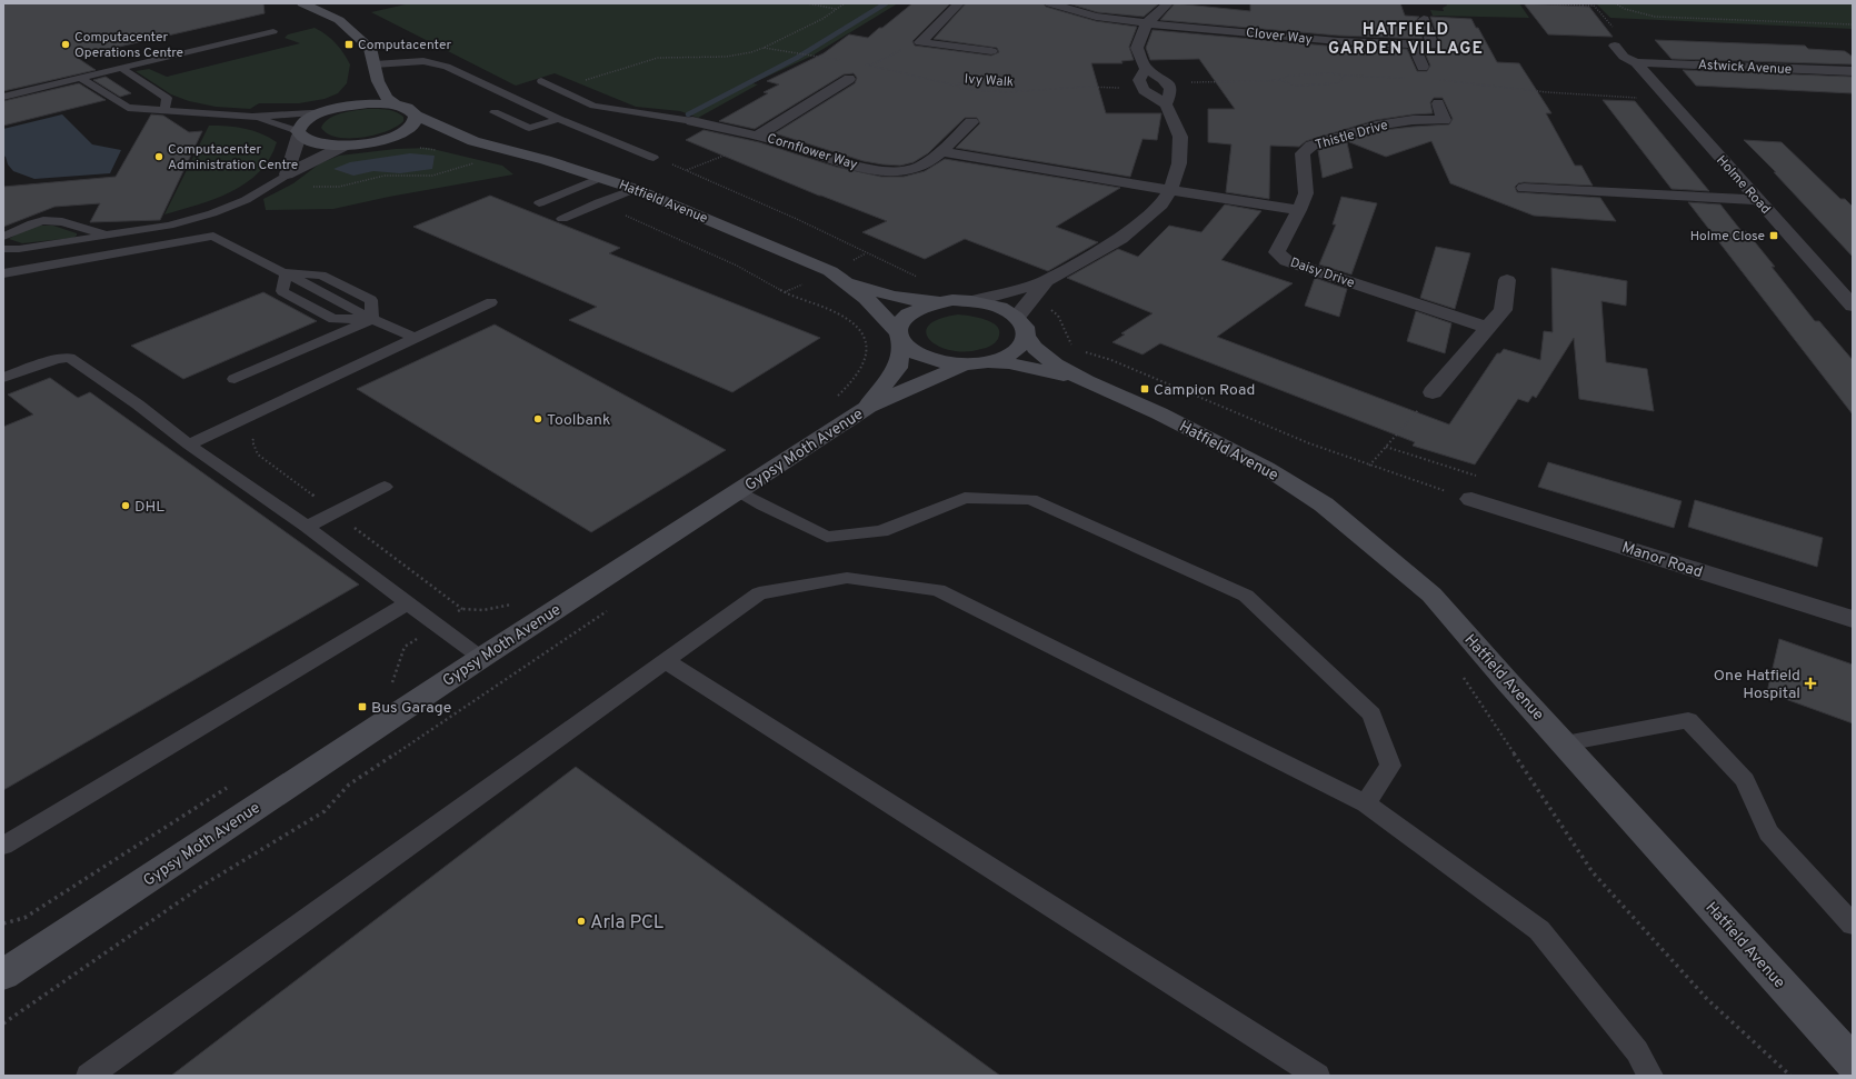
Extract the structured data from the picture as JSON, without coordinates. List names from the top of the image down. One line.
{"streets":{"street":["Clover Way","Astwick Avenue","Thistle Drive","Cornflower Way","Holme Road","Hatfield Avenue","Daisy Drive","Gypsy Moth Avenue","Manor Road"],"path":["Ivy Walk"]},"crossings":[["Astwick Avenue","Holme Road"],["Thistle Drive","Daisy Drive"],["Hatfield Avenue","Gypsy Moth Avenue"]],"districts":["HATFIELD GARDEN VILLAGE"],"places":{"other":["Computacenter Operations Centre","Computacenter Administration Centre","Toolbank","DHL","Arla PCL"],"transit":["Computacenter","Holme Close","Campion Road","Bus Garage"],"health":["One Hatfield Hospital"]}}
